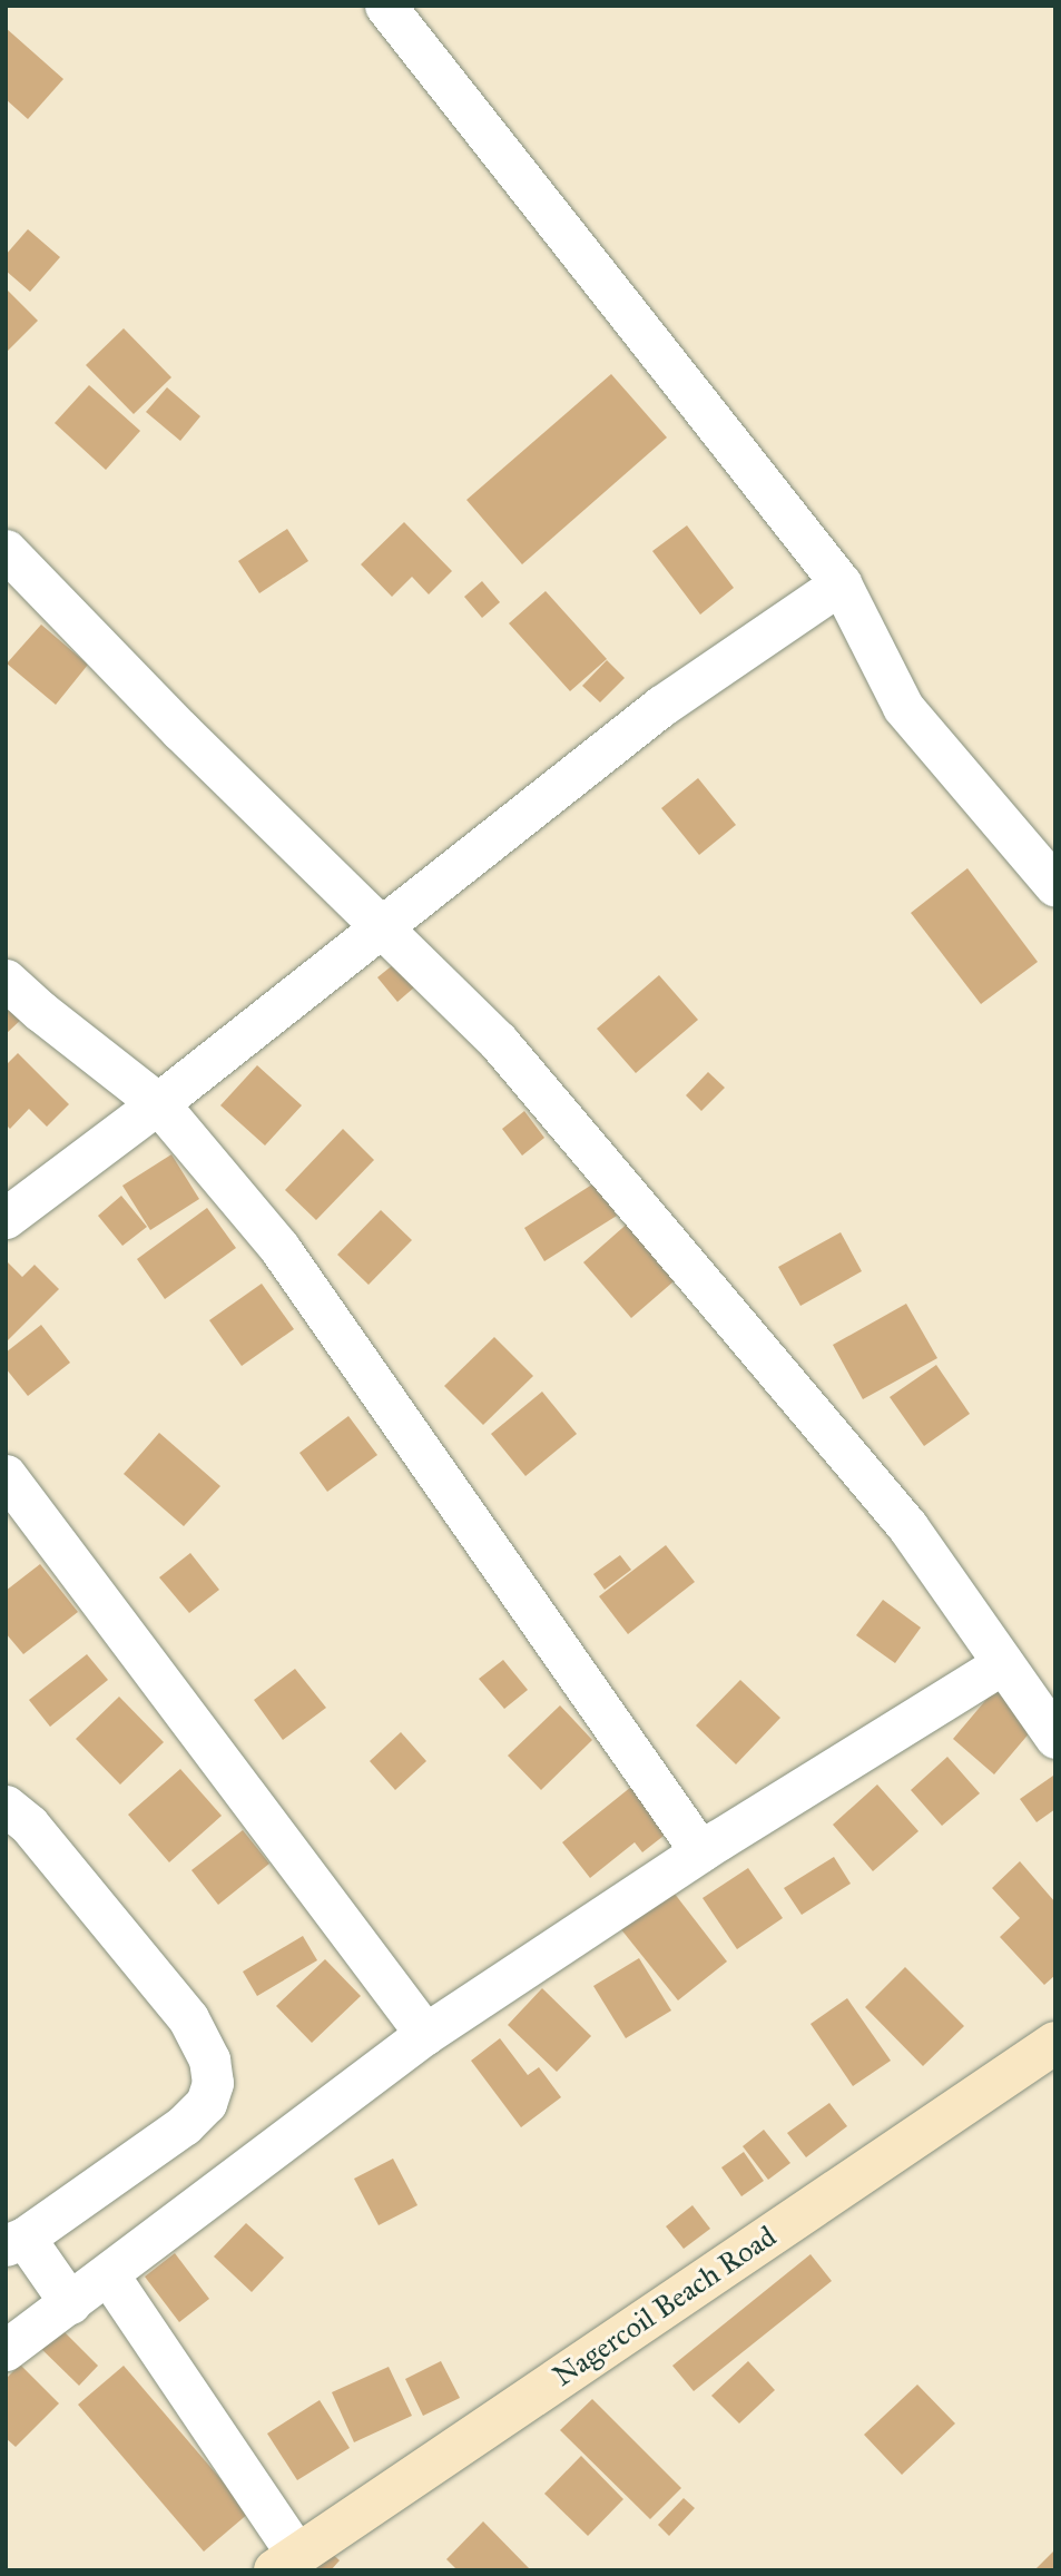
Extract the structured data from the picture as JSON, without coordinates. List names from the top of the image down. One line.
{"streets":{"main road":["Nagercoil Beach Road"]}}
